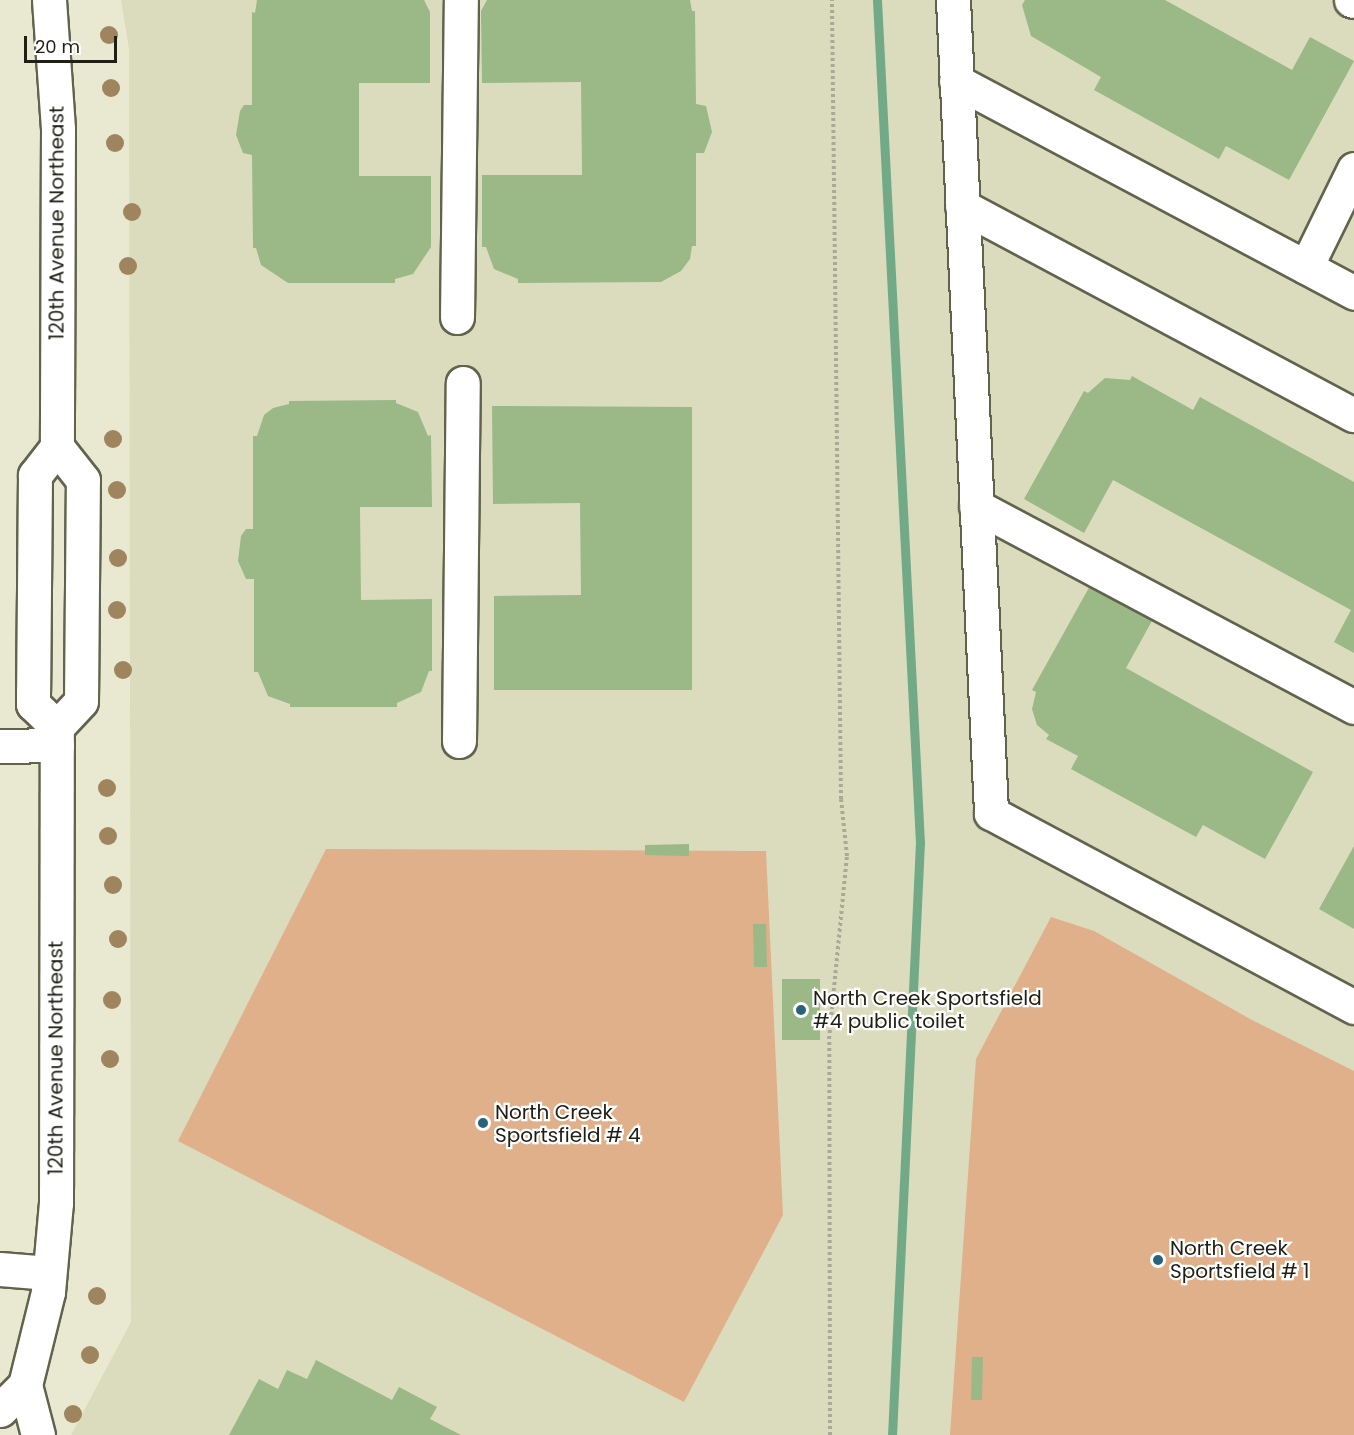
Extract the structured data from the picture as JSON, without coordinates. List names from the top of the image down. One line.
{"streets":{"main road":["120th Avenue Northeast"]},"places":["North Creek Sportsfield #4 public toilet","North Creek Sportsfield # 4","North Creek Sportsfield # 1"],"scale_bar":"20 m"}
